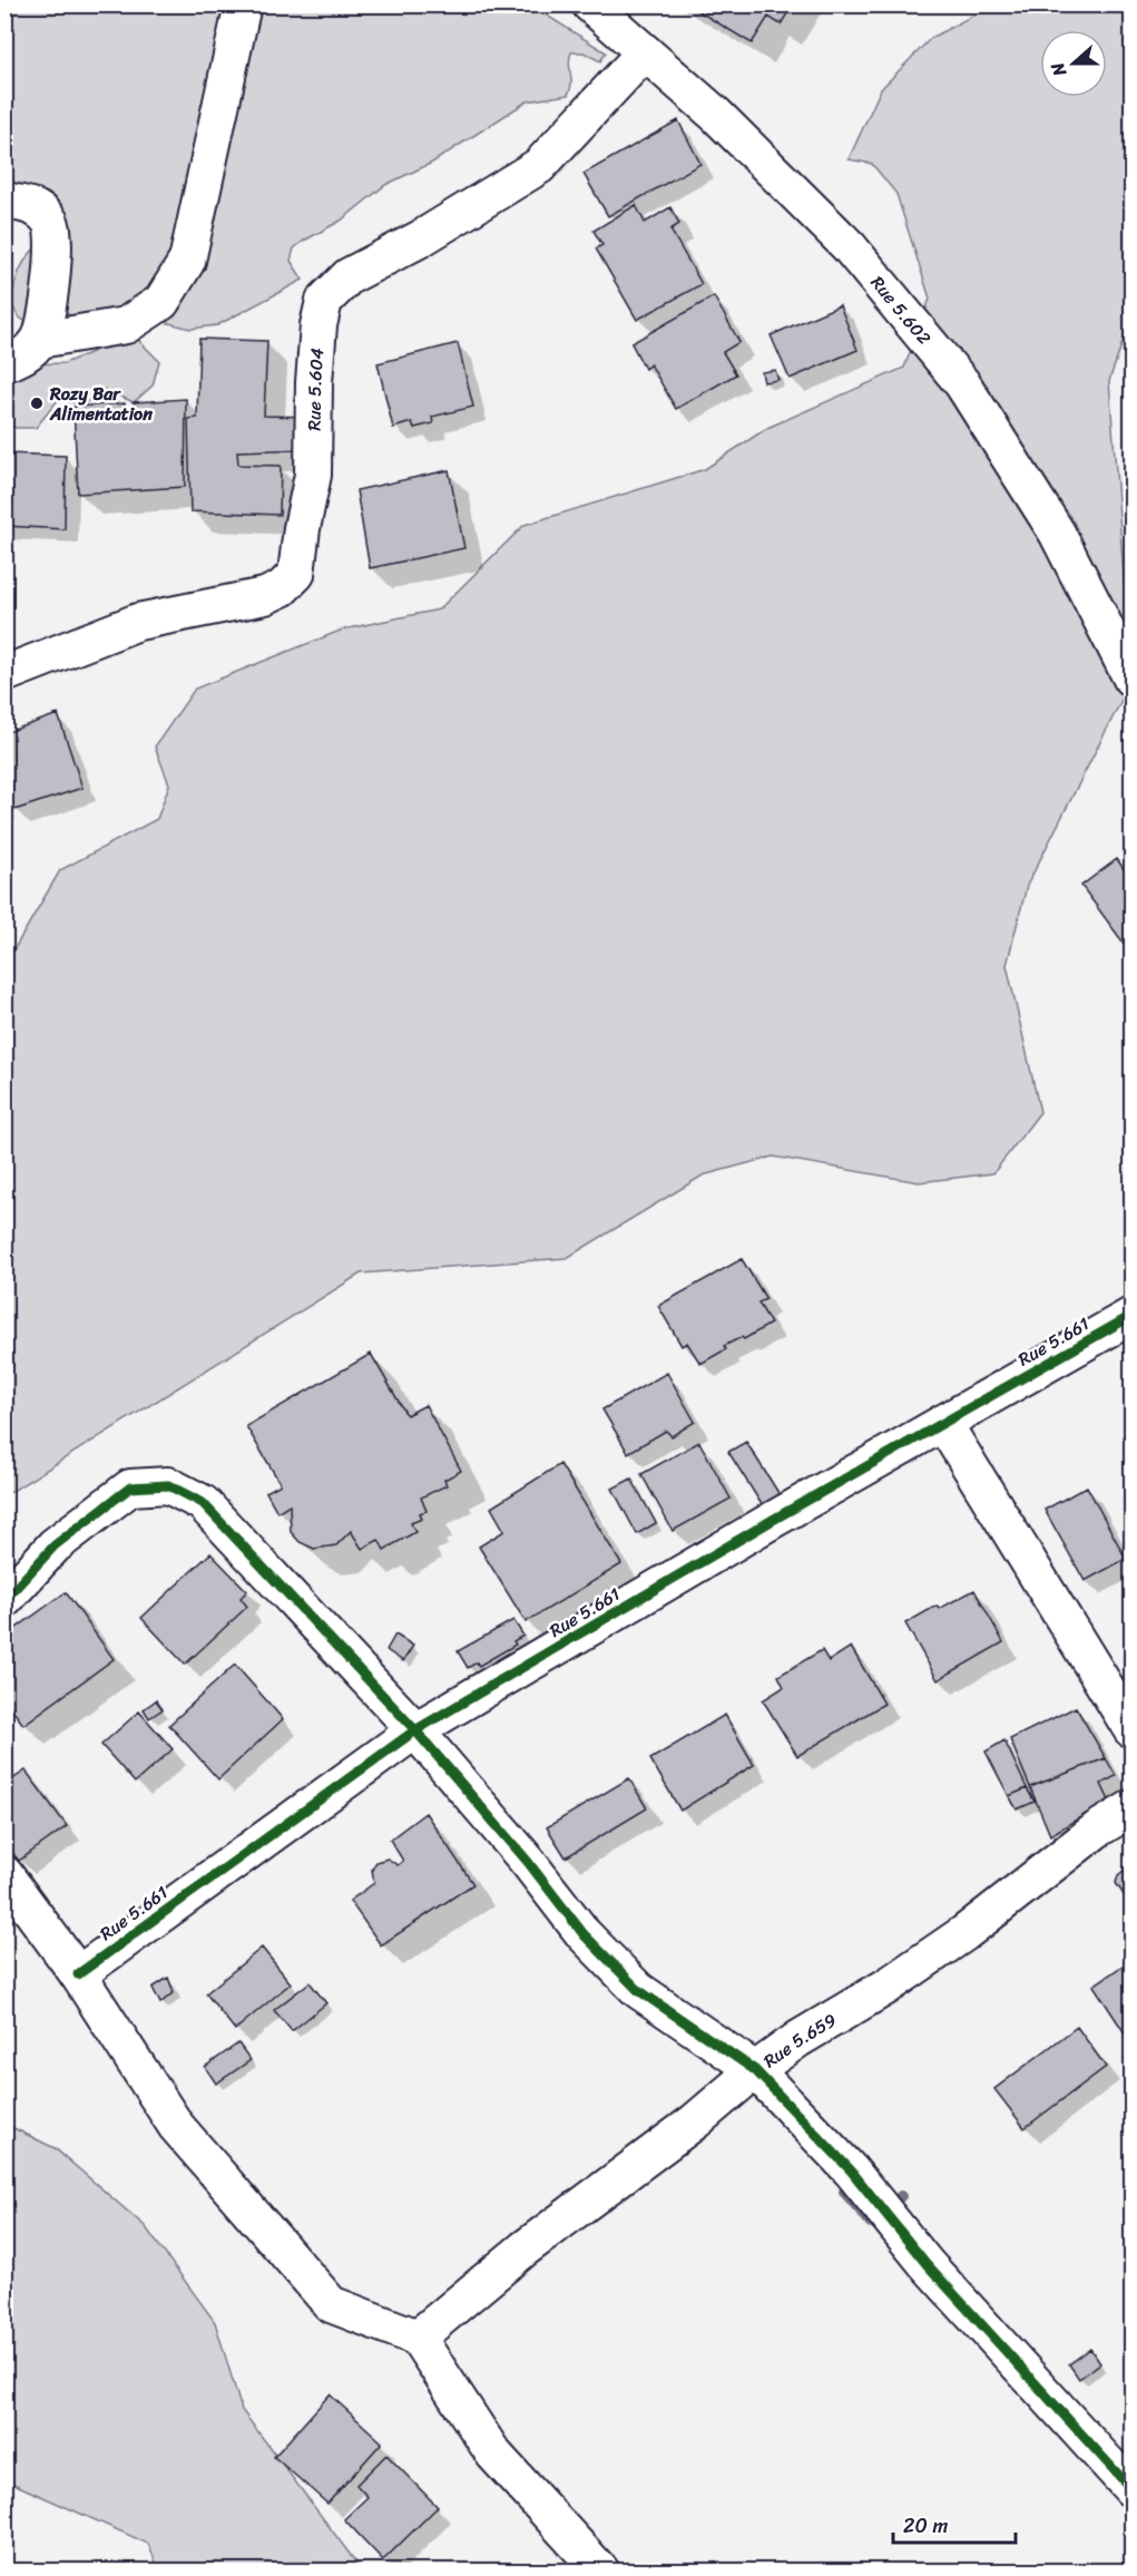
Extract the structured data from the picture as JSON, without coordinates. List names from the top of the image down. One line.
{"streets":{"street":["Rue 5.602","Rue 5.604","Rue 5.661","Rue 5.659"]},"crossings":[["Rue 5.602","Rue 5.604"]],"places":["Rozy Bar Alimentation"],"scale_bar":"20 m","north":"left"}
